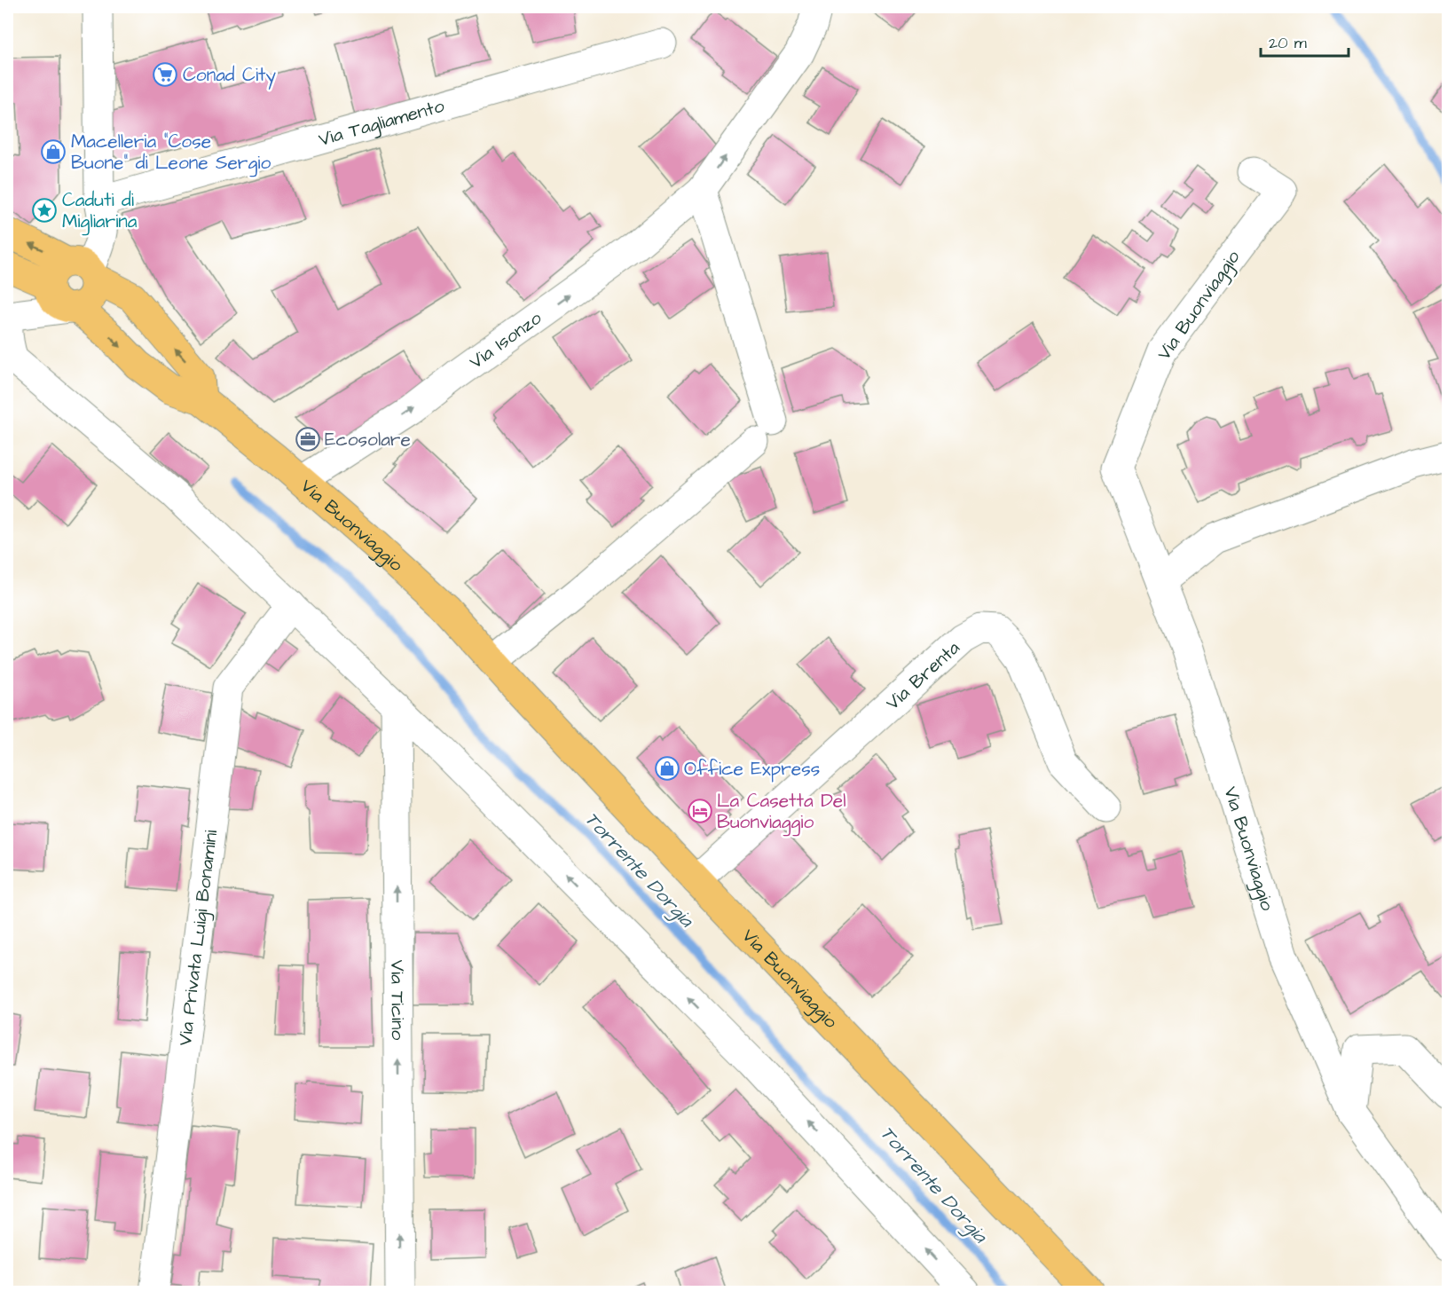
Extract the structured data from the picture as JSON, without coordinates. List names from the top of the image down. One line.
{"streets":{"main road":["Via Buonviaggio"],"street":["Via Tagliamento","Via Isonzo","Via Brenta","Via Privata Luigi Bonamini","Via Ticino"]},"crossings":[["Via Buonviaggio","Via Isonzo"],["Via Buonviaggio","Via Brenta"]],"one_way":["Via Ticino"],"water":["Torrente Dorgia"],"places":{"supermarket":["Conad City"],"shop":["Macelleria \"Cose Buone\" di Leone Sergio","Office Express"],"place":["Caduti di Migliarina"],"office":["Ecosolare"],"hotel":["La Casetta Del Buonviaggio"]},"scale_bar":"20 m"}
